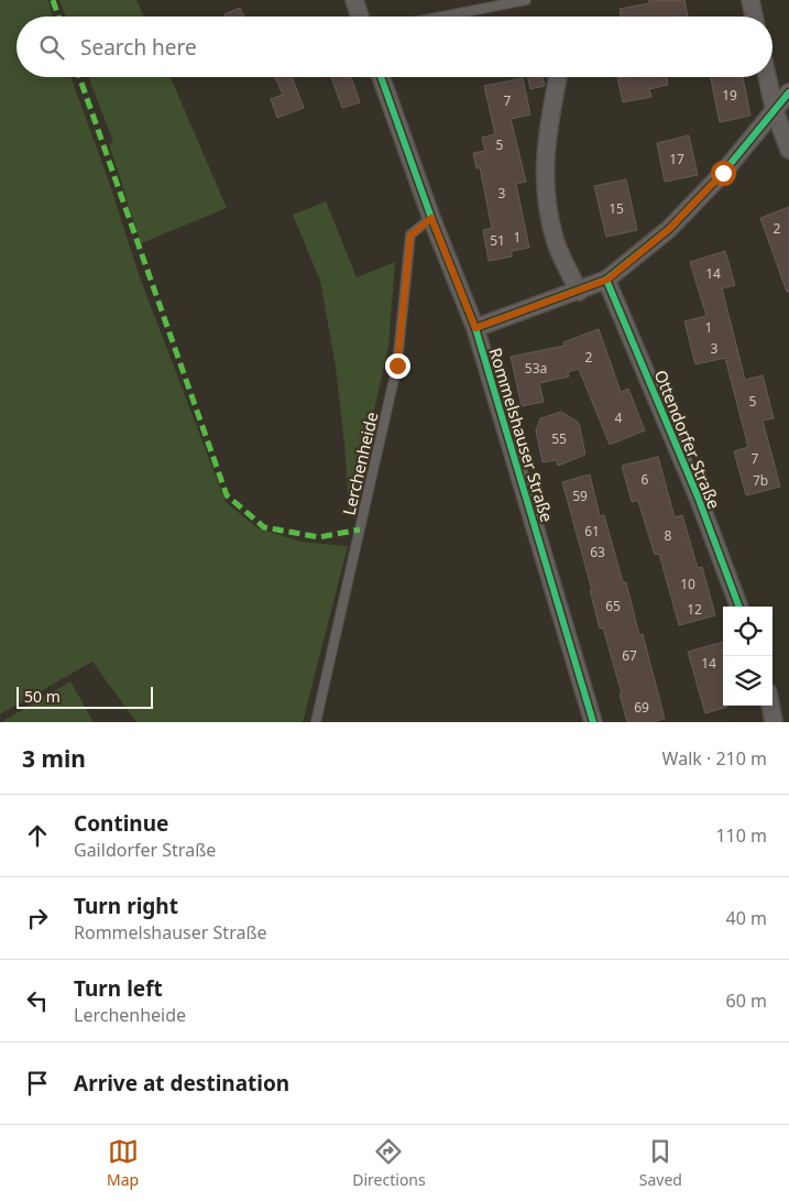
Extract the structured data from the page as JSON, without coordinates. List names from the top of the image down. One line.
{"streets":{"street":["Rommelshauser Straße","Ottendorfer Straße"],"lane":["Lerchenheide"]},"crossings":[["Rommelshauser Straße","Lerchenheide"]],"house_numbers":["19","7","5","17","3","15","2","1","51","14","1","3","2","53a","5","4","55","7","6","7b","59","61","8","63","10","65","12","67","14","69"],"scale_bar":"50 m","page":{"search":"Search here","scale":"50 m","heading":["3 min","Walk · 210 m"],"list":[["Continue","Gaildorfer Straße","110 m"],["Turn right","Rommelshauser Straße","40 m"],["Turn left","Lerchenheide","60 m"],"Arrive at destination"],"nav":["Map","Directions","Saved"]}}
